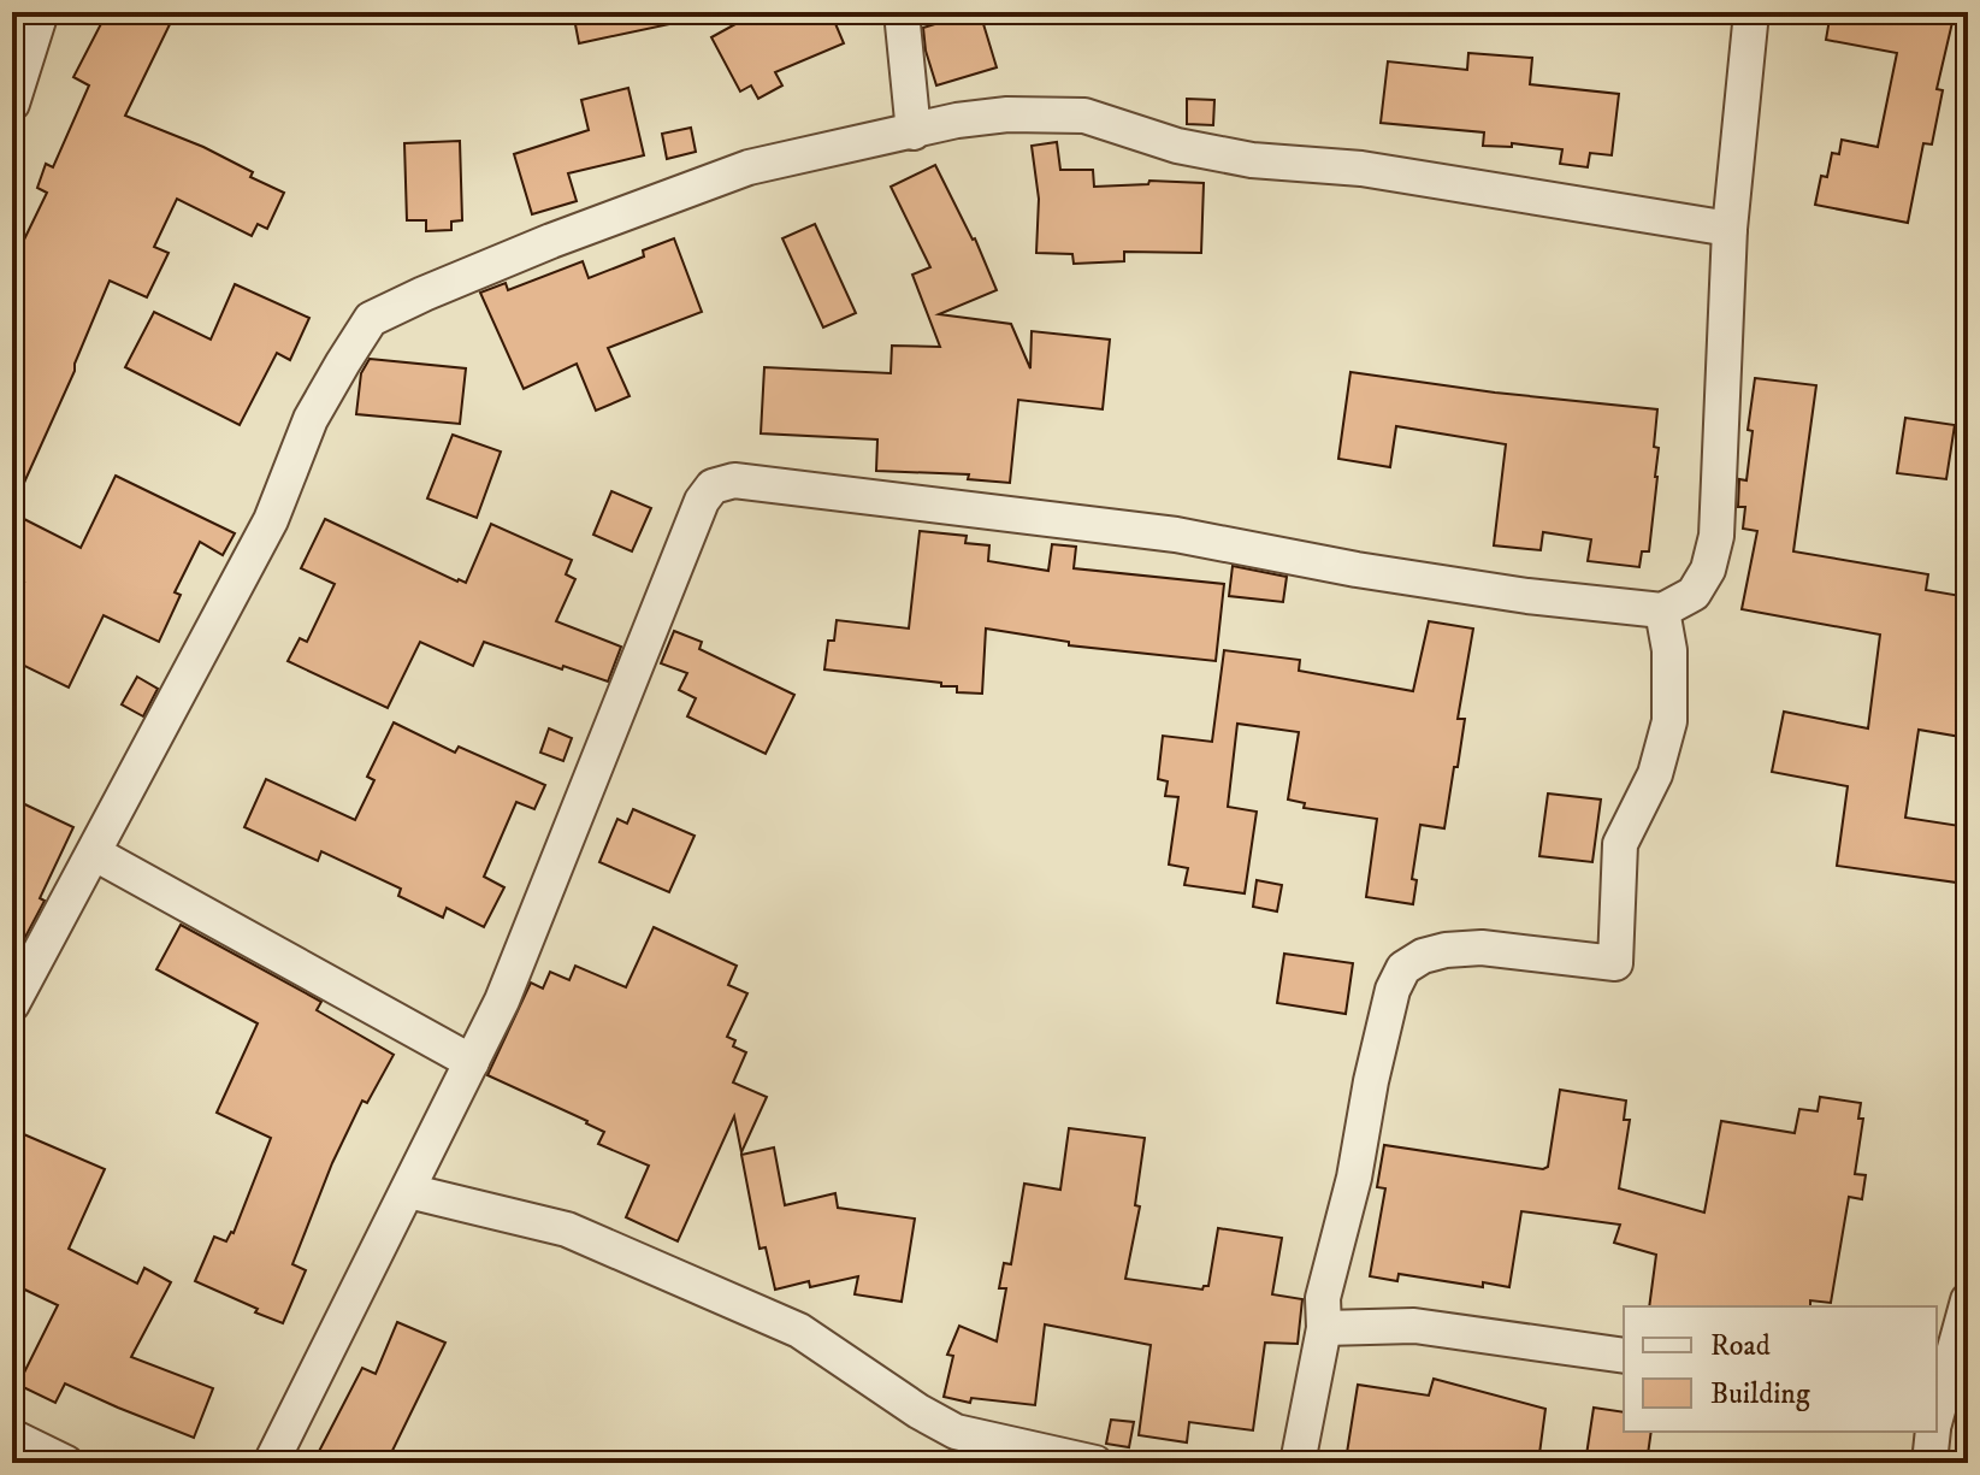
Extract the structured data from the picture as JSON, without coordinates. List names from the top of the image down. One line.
{"legend":["Road","Building"]}
